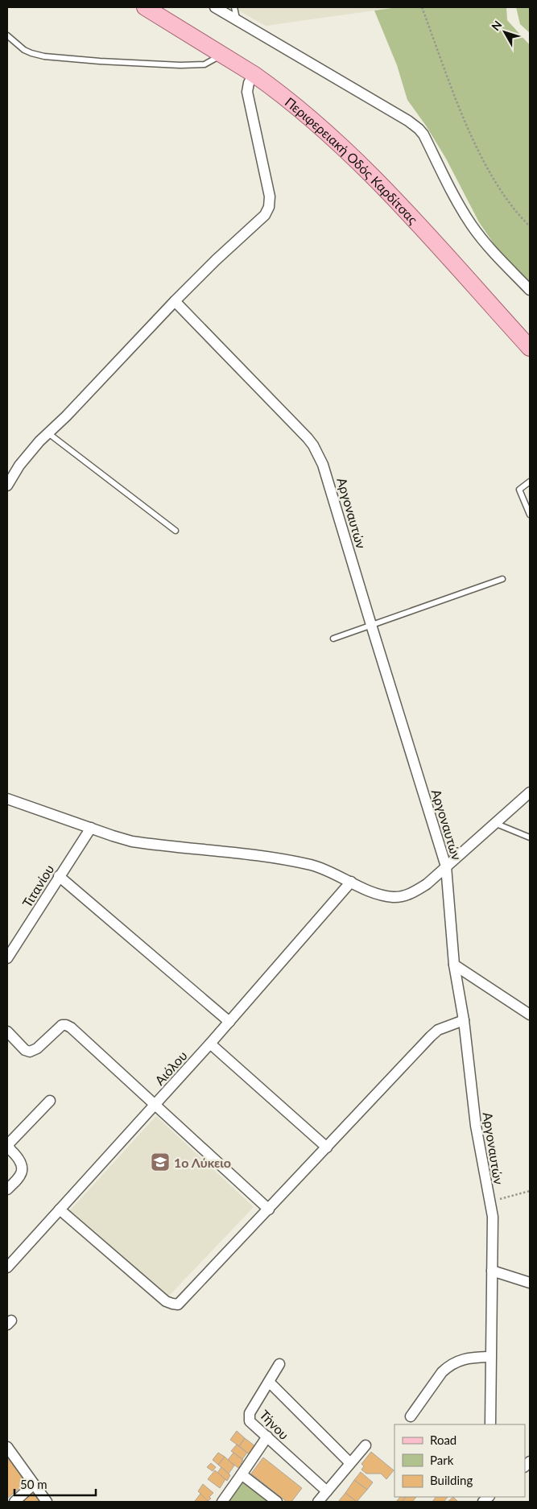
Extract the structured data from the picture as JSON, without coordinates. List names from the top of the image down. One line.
{"streets":{"main road":["Περιφερειακή Οδός Καρδίτσας"],"street":["Αργοναυτών","Τιτανίου","Αιόλου","Τήνου"]},"places":{"school or university":["1ο Λύκειο"]},"legend":["Road","Park","Building"],"scale_bar":"50 m","north":"top left"}
